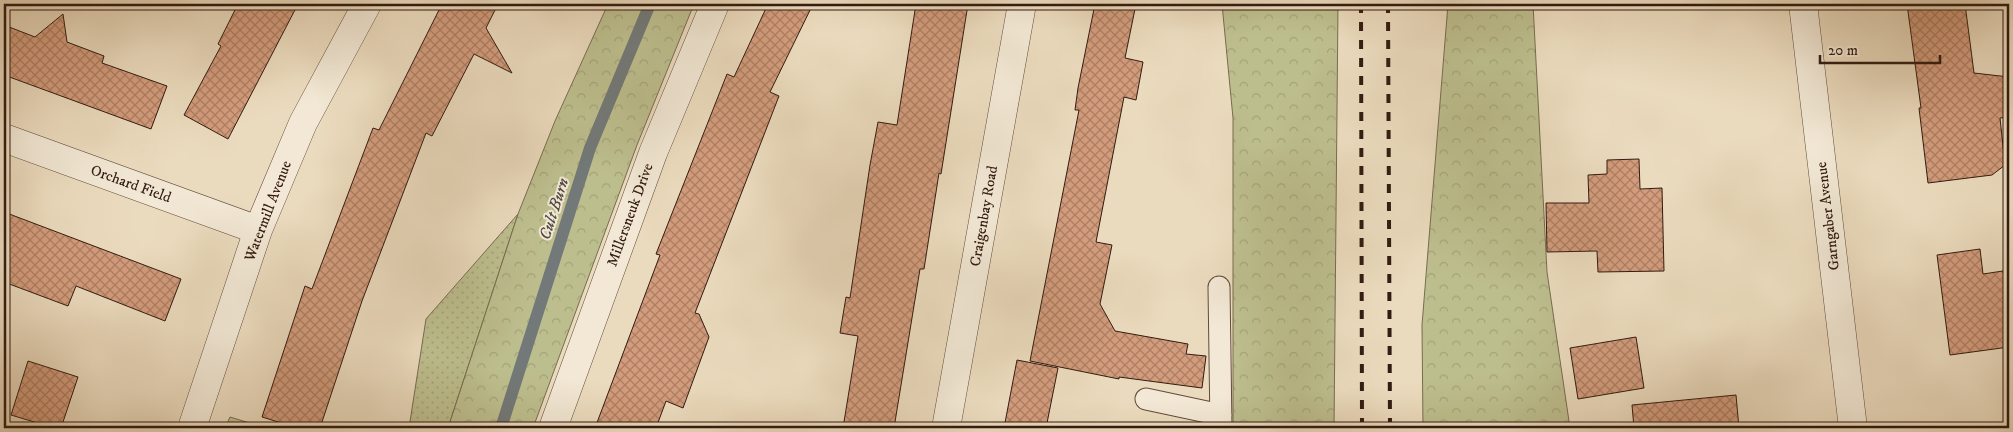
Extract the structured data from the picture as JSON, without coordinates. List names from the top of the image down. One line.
{"streets":{"street":["Orchard Field","Watermill Avenue","Millersneuk Drive","Craigenbay Road","Garngaber Avenue"]},"crossings":[["Orchard Field","Watermill Avenue"]],"water":["Cult Burn"],"scale_bar":"20 m"}
